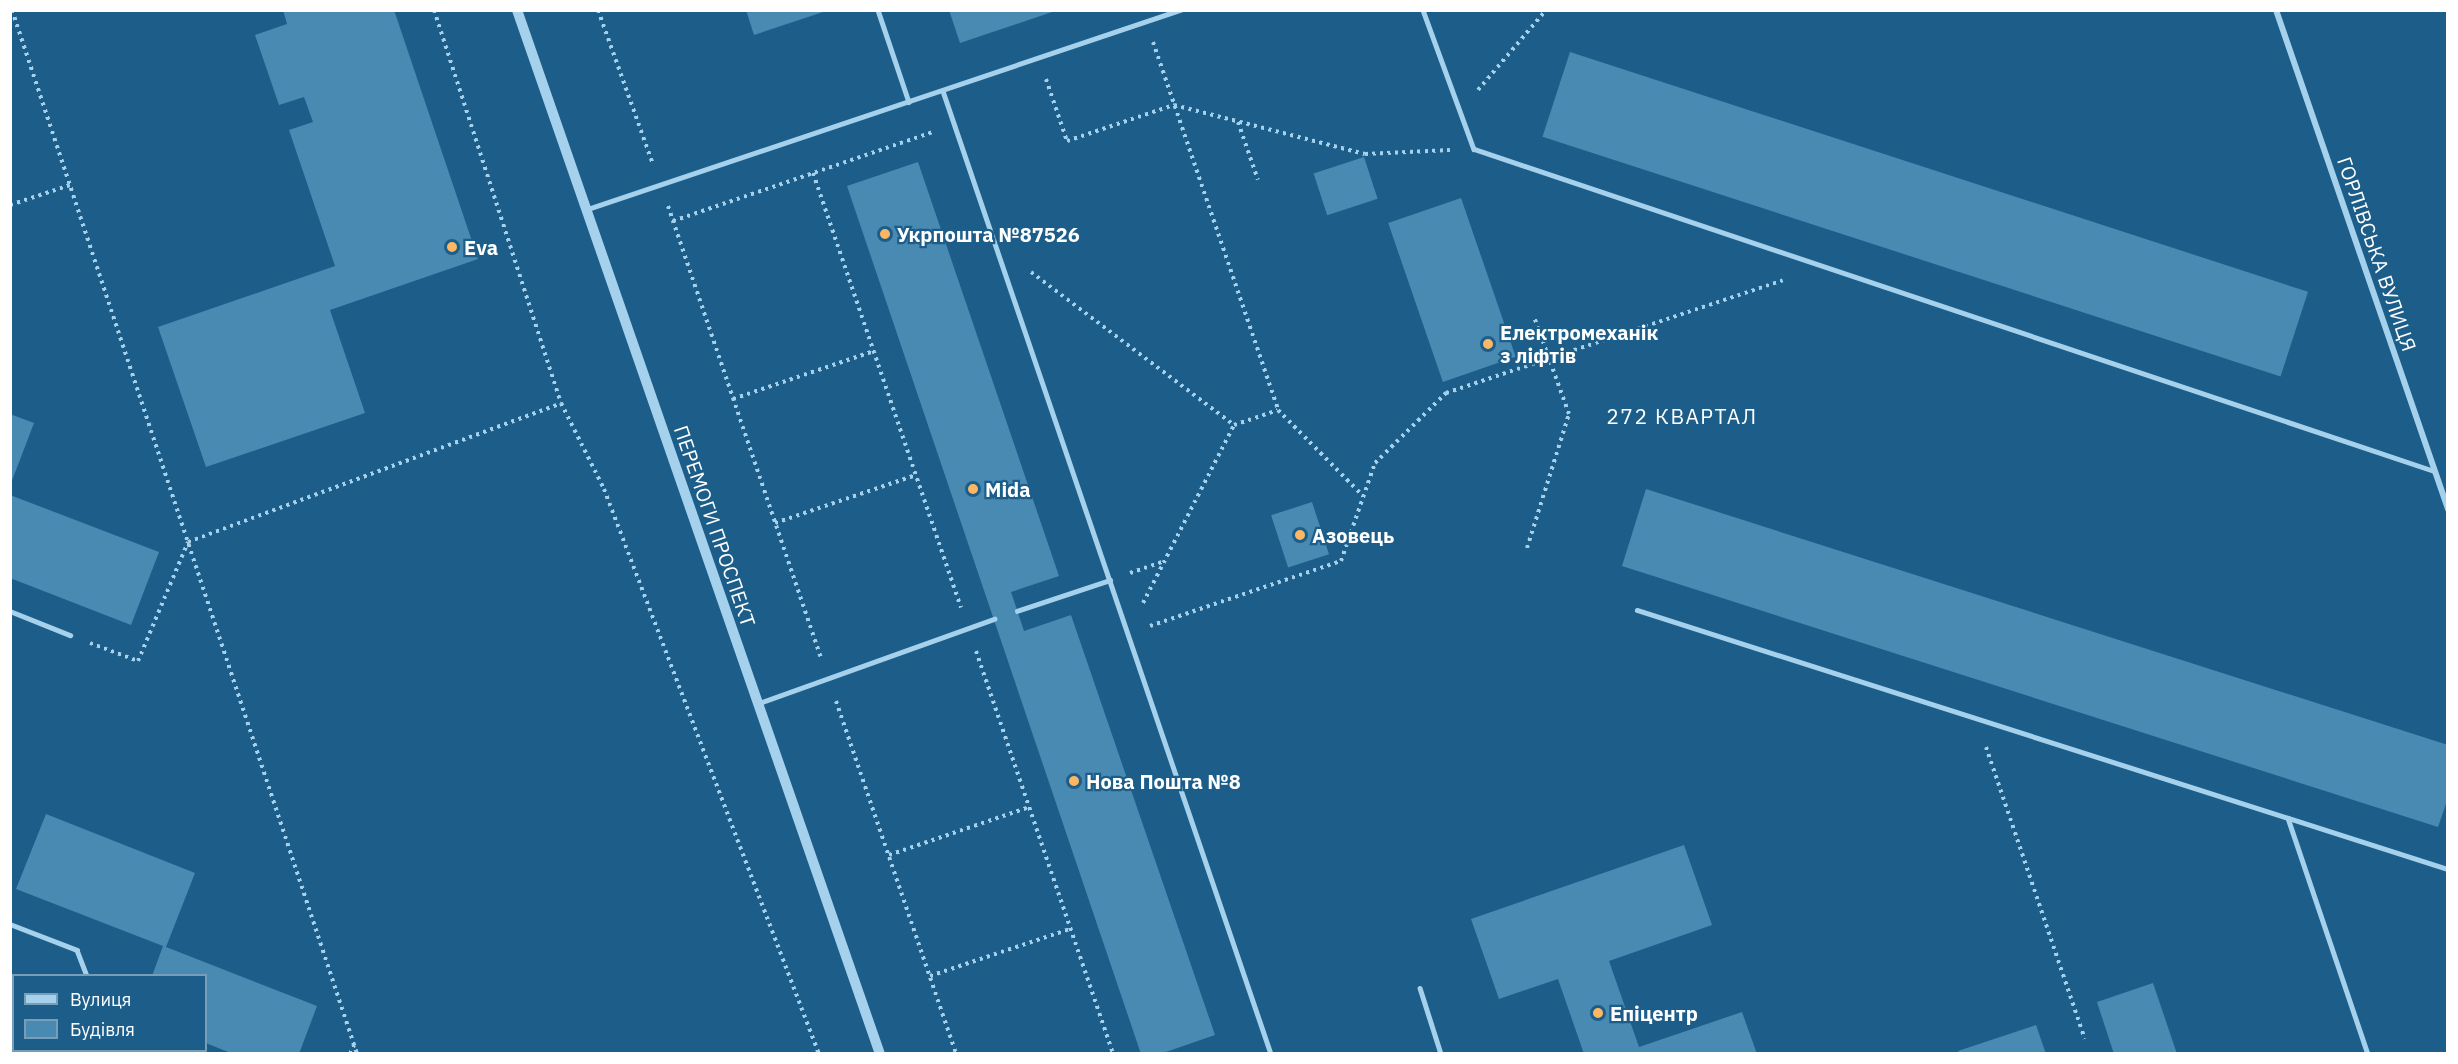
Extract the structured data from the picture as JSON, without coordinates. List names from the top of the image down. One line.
{"streets":{"street":["ГОРЛІВСЬКА ВУЛИЦЯ","ПЕРЕМОГИ ПРОСПЕКТ"]},"districts":["272 КВАРТАЛ"],"places":["Укрпошта №87526","Eva","Електромеханік з ліфтів","Mida","Азовець","Нова Пошта №8","Епіцентр"],"legend":["Вулиця","Будівля"]}
